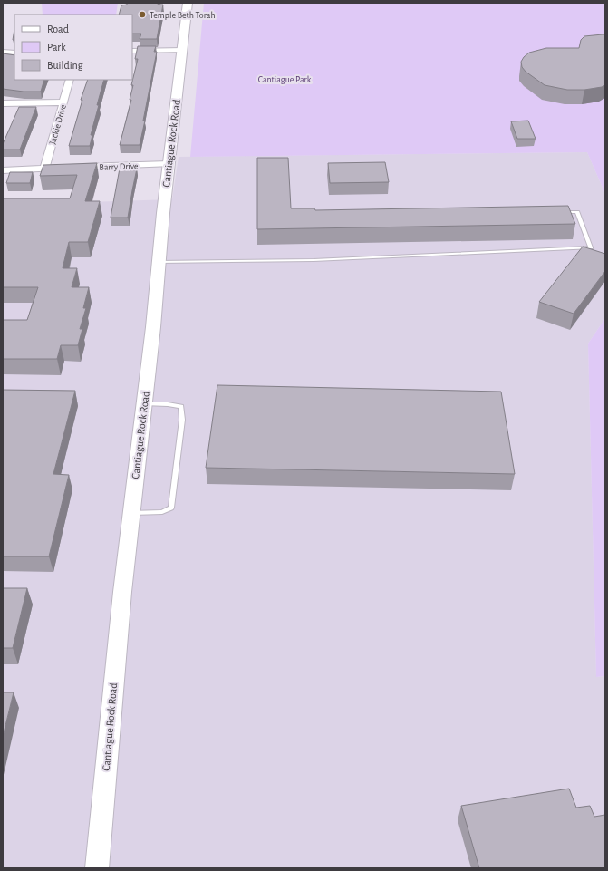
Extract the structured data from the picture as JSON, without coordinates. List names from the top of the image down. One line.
{"streets":{"main road":["Cantiague Rock Road"],"street":["Jackie Drive","Barry Drive"]},"crossings":[["Jackie Drive","Barry Drive"],["Cantiague Rock Road","Barry Drive"]],"parks":["Cantiague Park"],"places":["Temple Beth Torah"],"legend":["Road","Park","Building"]}
